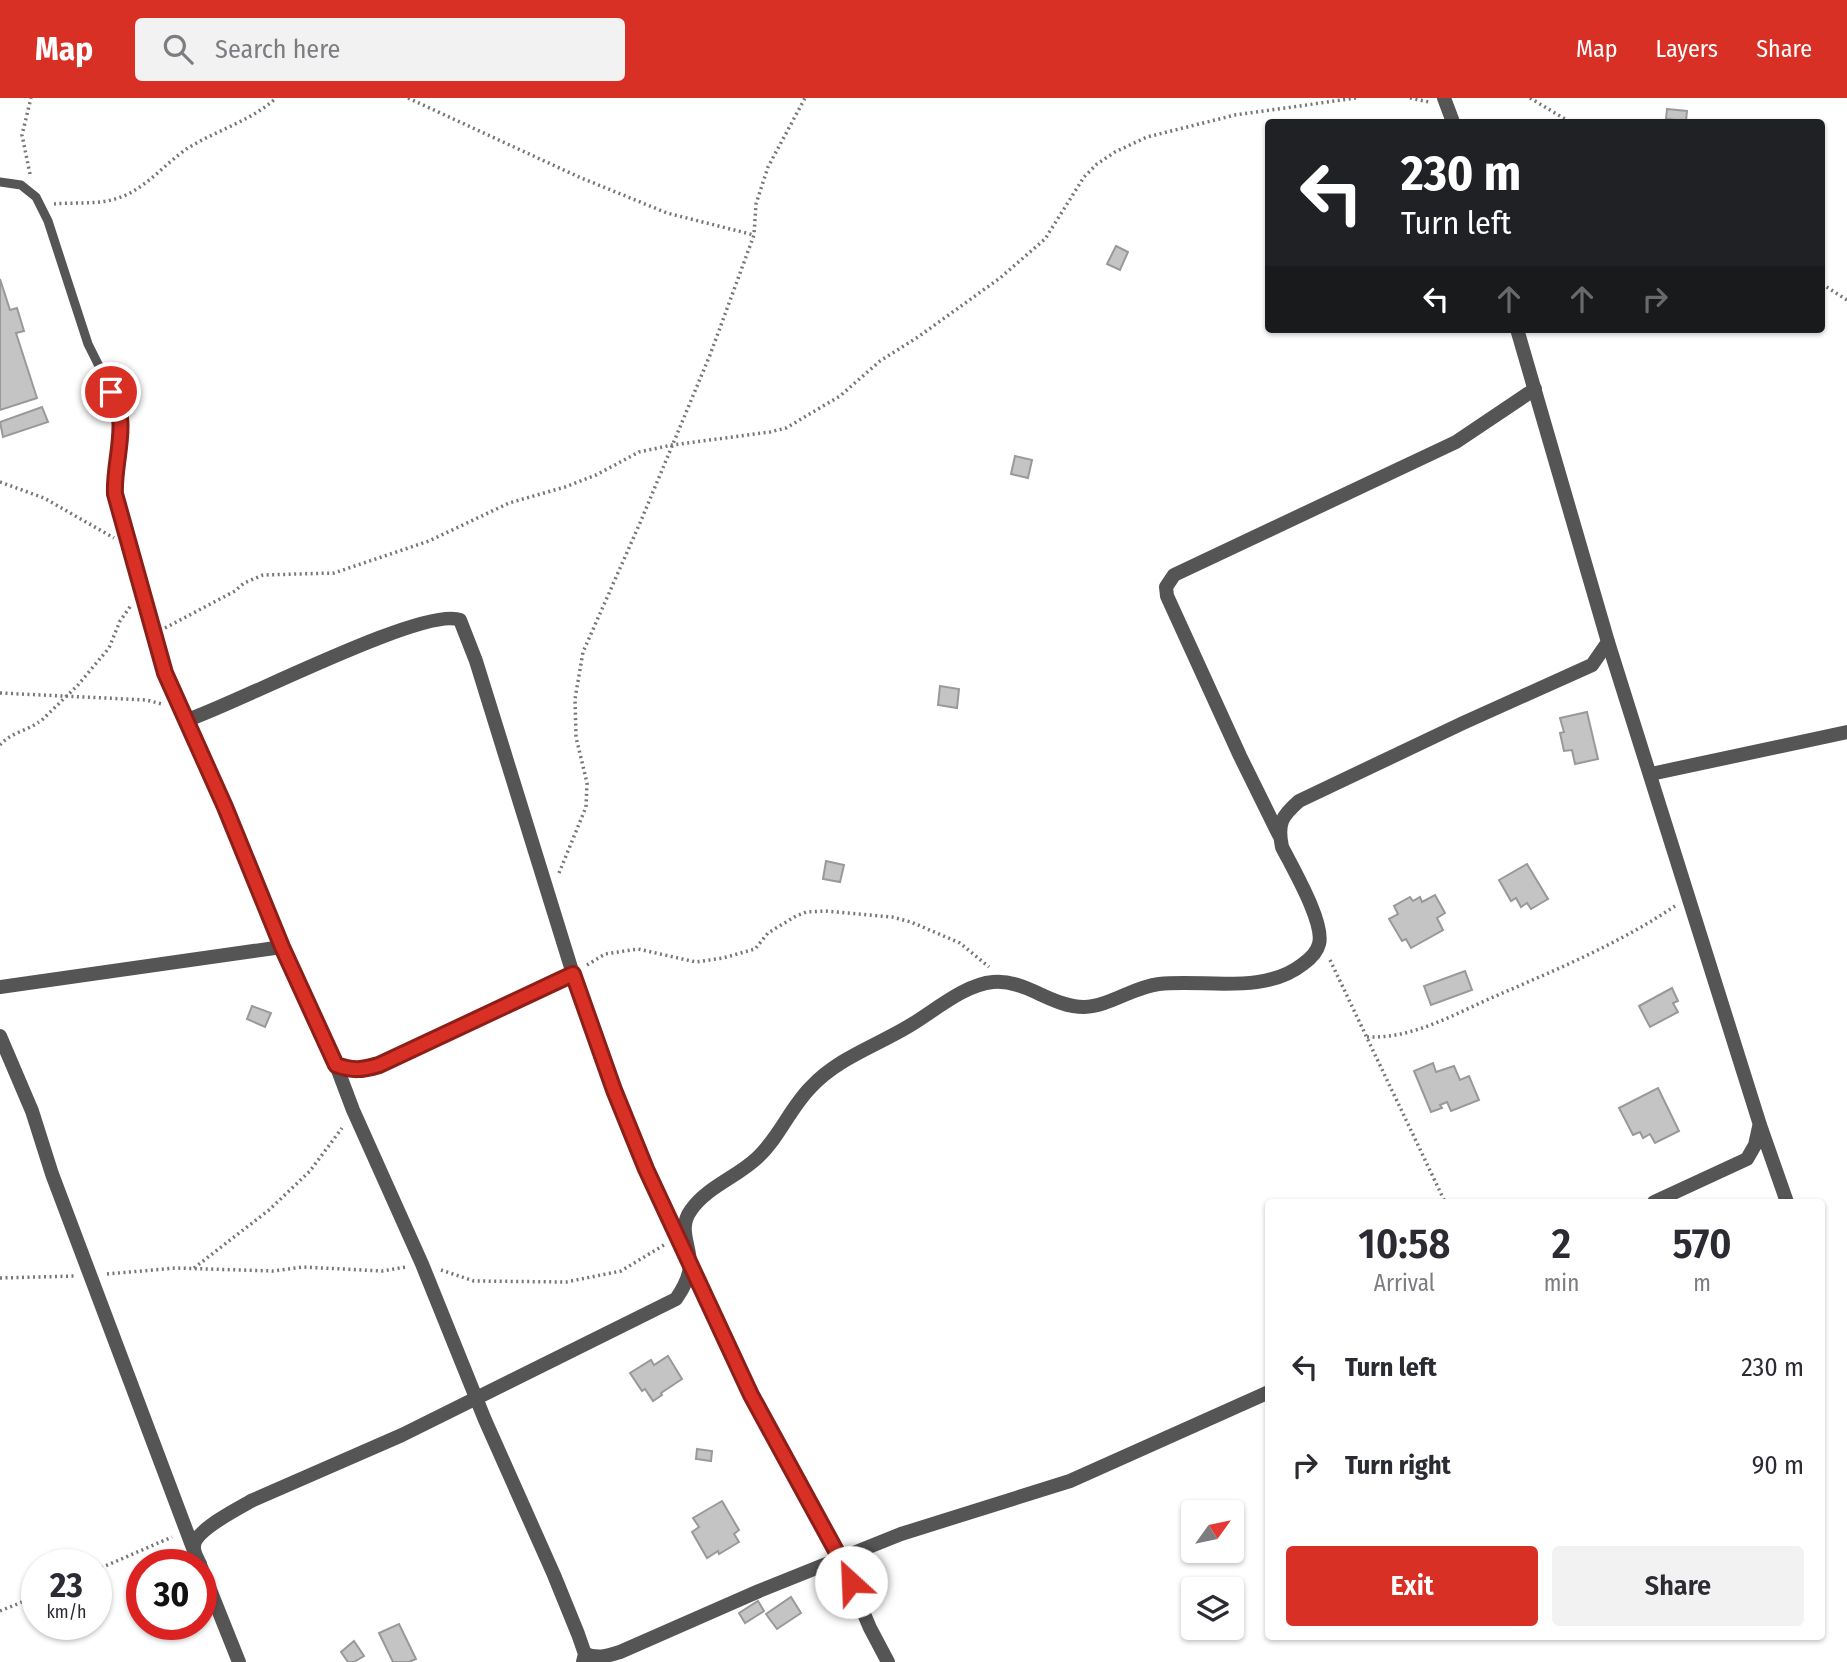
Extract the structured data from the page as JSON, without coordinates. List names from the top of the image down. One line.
{"north":"top right","page":{"header":"Map","search":"Search here","nav":["Map","Layers","Share"],"turn":["230 m","Turn left"],"eta":["10:58","Arrival","2","min","570","m"],"list":[{"name":"Turn left","value":"230 m"},{"name":"Turn right","value":"90 m"}],"buttons":["Exit","Share"],"speed":"23 km/h","limit":"30"}}
